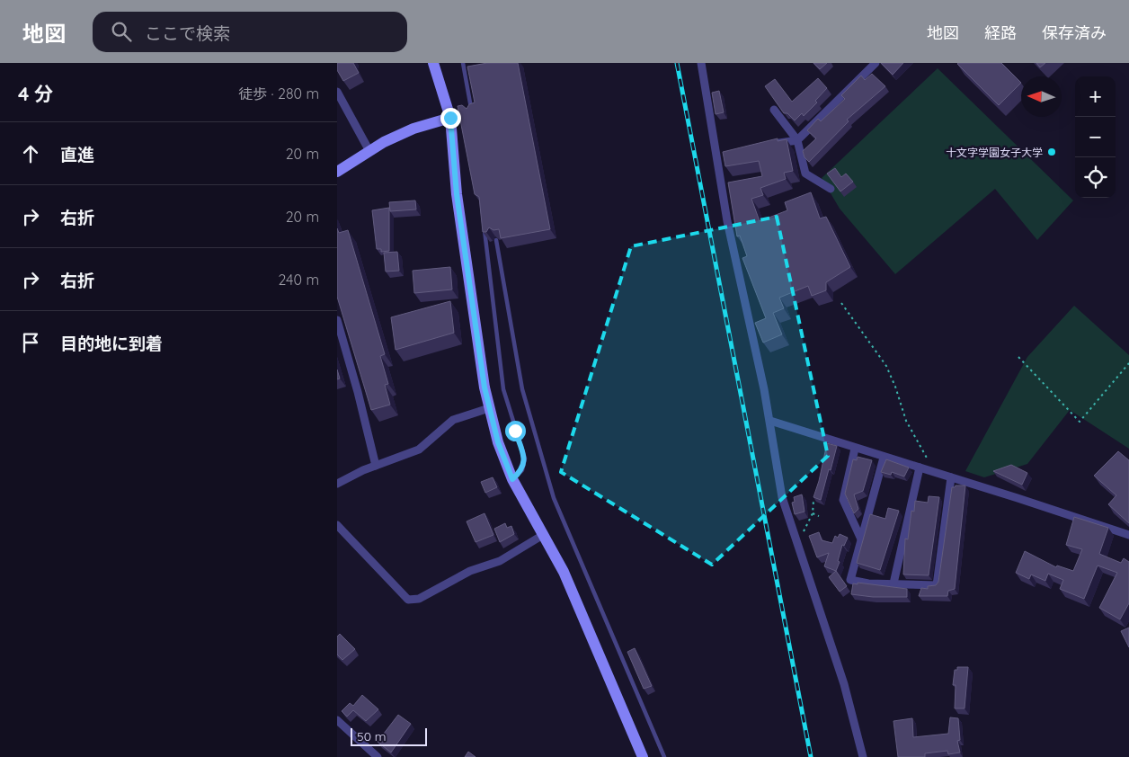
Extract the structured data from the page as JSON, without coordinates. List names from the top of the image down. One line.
{"places":["十文字学園女子大学"],"scale_bar":"50 m","north":"left","page":{"header":"地図","search":"ここで検索","nav":["地図","経路","保存済み"],"heading":["4 分","徒歩 · 280 m"],"map_buttons":["+","−"],"list":[["直進","20 m"],["右折","20 m"],["右折","240 m"],"目的地に到着"],"scale":"50 m"}}
